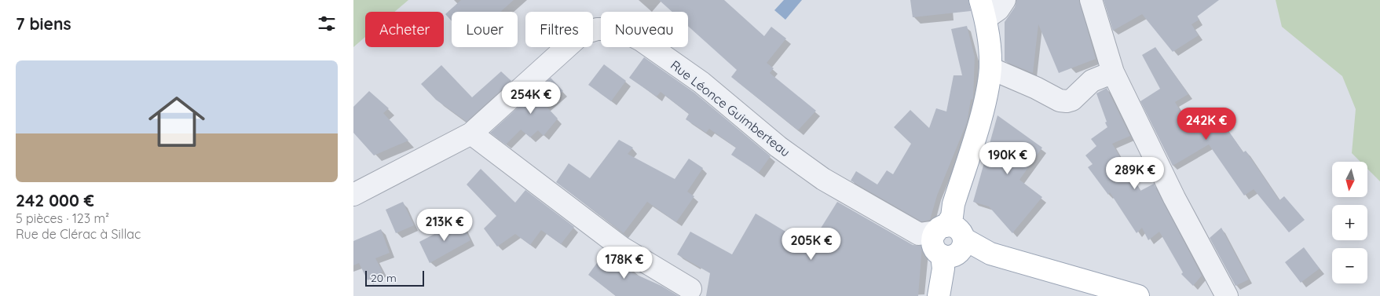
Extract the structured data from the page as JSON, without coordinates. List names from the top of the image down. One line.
{"streets":{"street":["Rue Léonce Guimberteau"]},"scale_bar":"20 m","north":"bottom","page":{"heading":"7 biens","chip":["Acheter","Louer","Filtres","Nouveau"],"list":[{"name":"242 000 €","note":"5 pièces · 123 m² · Rue de Clérac à Sillac"}],"price":["254K €","242K €","190K €","289K €","213K €","205K €","178K €"],"map_buttons":["+","−"],"scale":"20 m"}}
